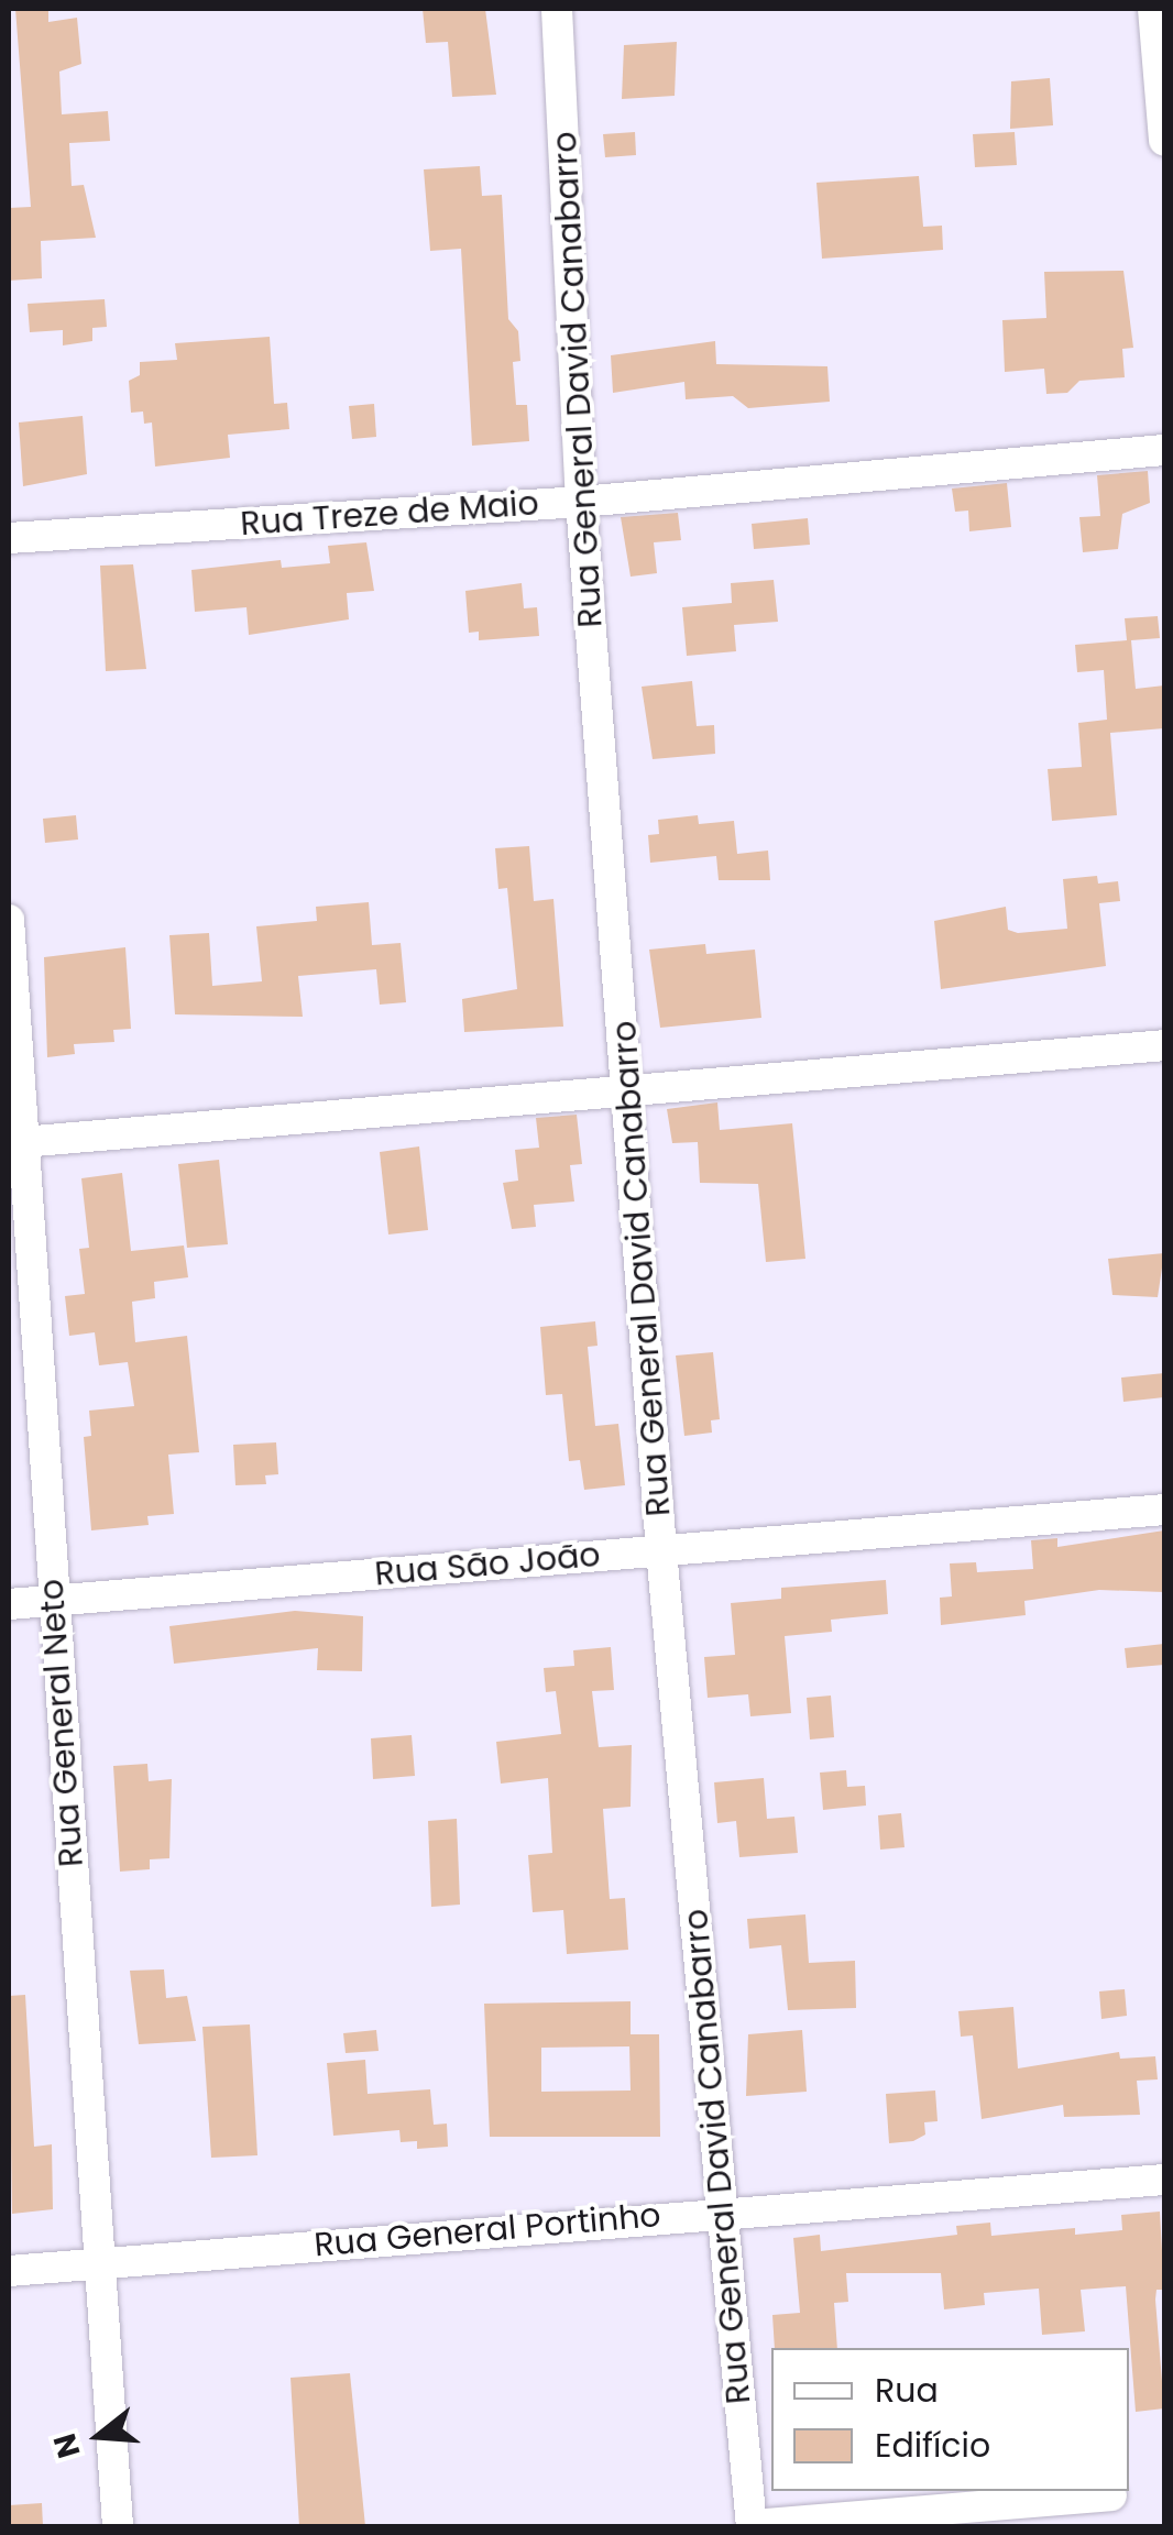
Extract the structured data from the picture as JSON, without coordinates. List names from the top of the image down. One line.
{"streets":{"street":["Rua General David Canabarro","Rua Treze de Maio","Rua São João","Rua General Neto","Rua General Portinho"]},"crossings":[["Rua General David Canabarro","Rua Treze de Maio"],["Rua General David Canabarro","Rua São João"],["Rua General David Canabarro","Rua General Portinho"],["Rua São João","Rua General Neto"],["Rua General Neto","Rua General Portinho"]],"legend":["Rua","Edifício"],"north":"left"}
